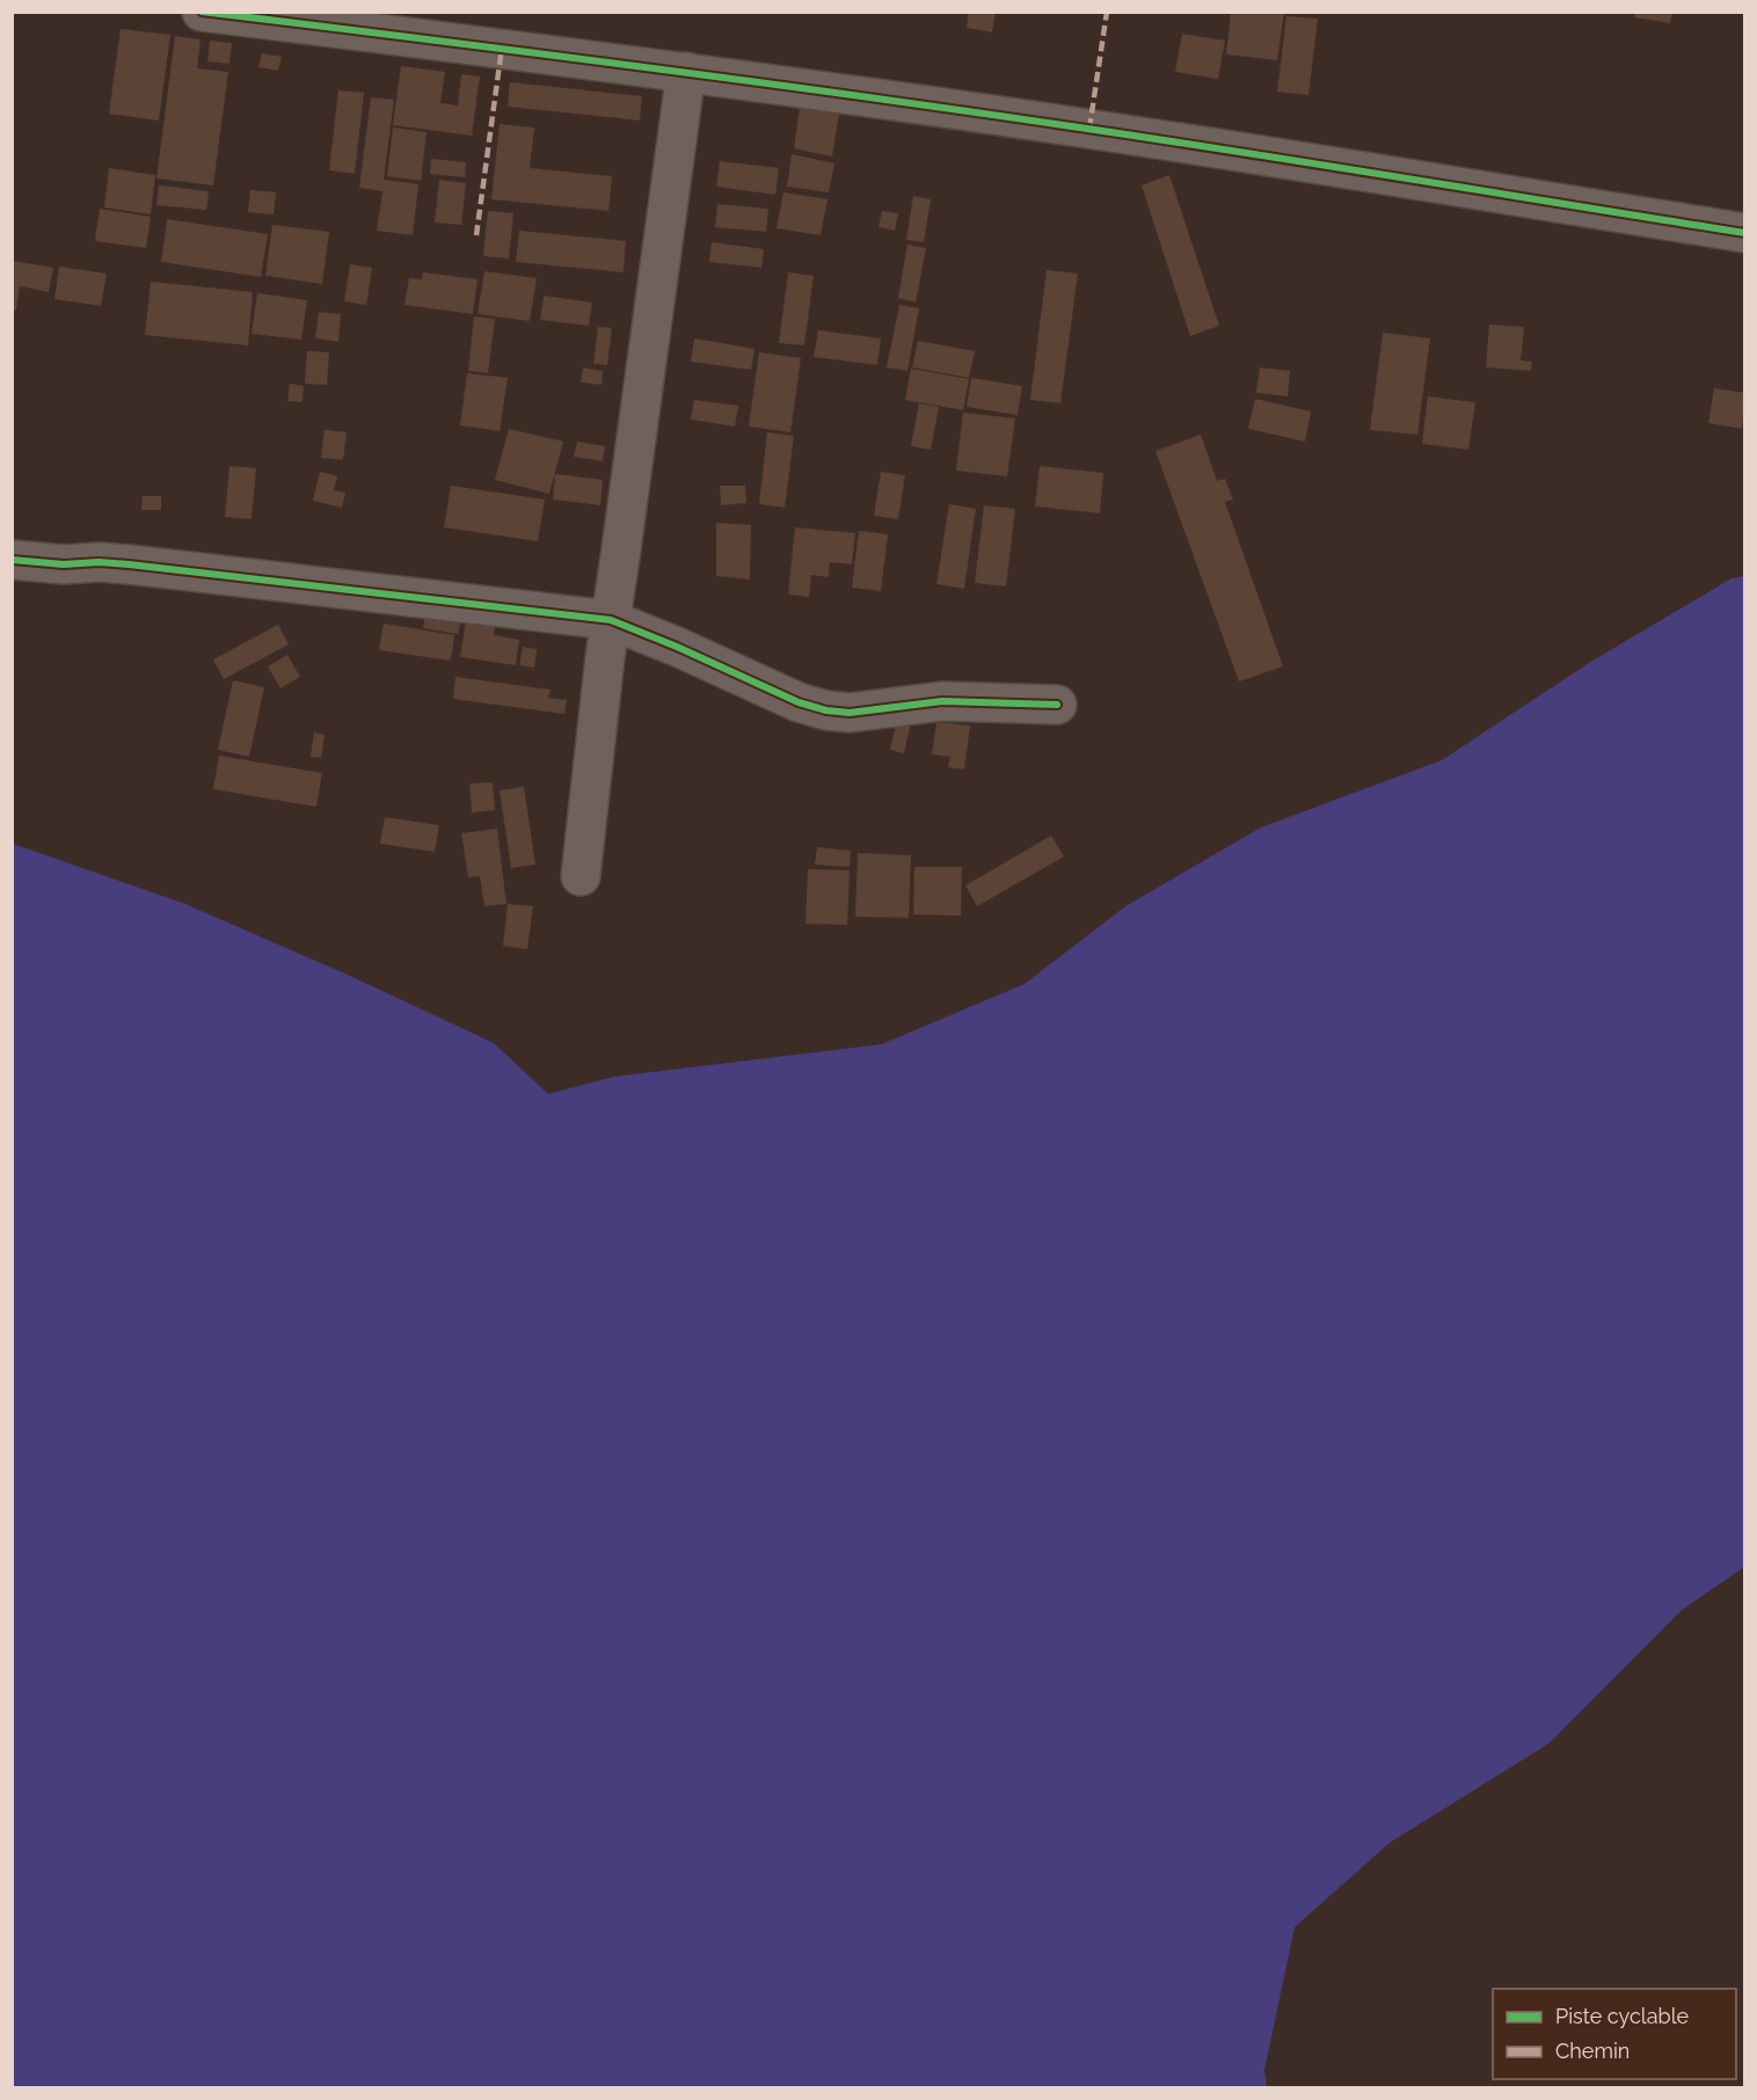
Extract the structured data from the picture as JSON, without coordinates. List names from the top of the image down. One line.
{"legend":["Piste cyclable","Chemin"]}
